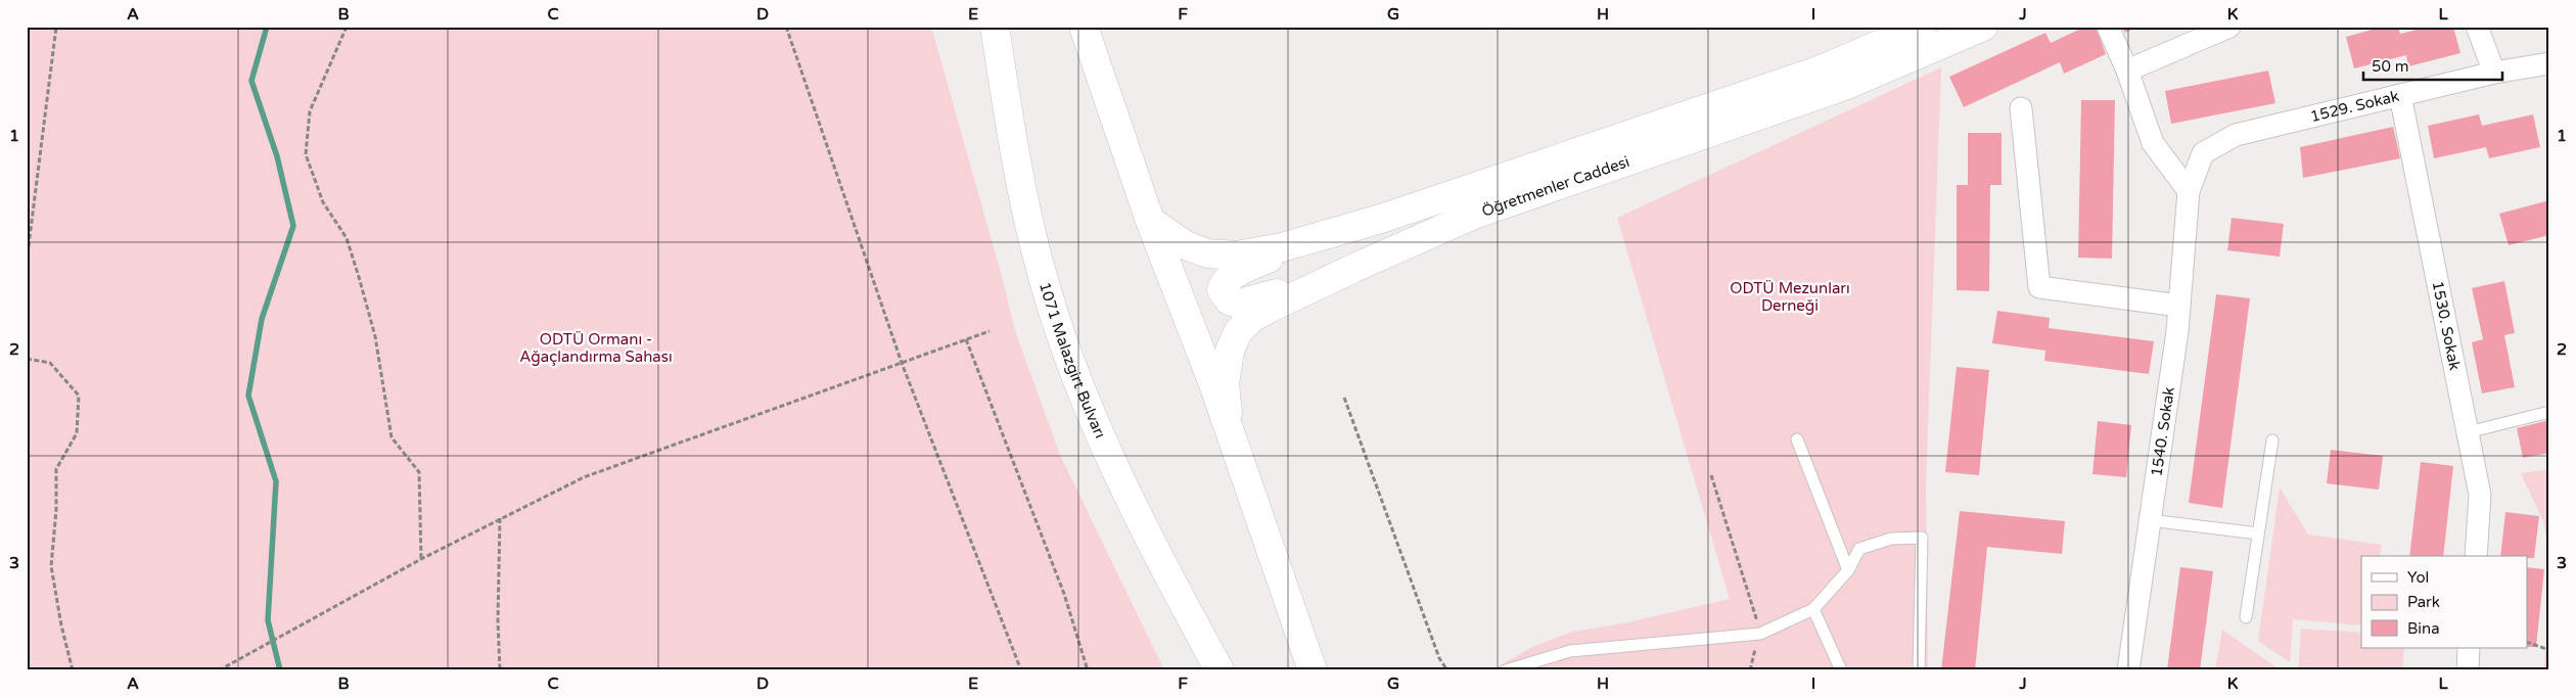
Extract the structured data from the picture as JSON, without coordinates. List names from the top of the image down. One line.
{"streets":{"main road":["Öğretmenler Caddesi","1071 Malazgirt Bulvarı"],"street":["1529. Sokak","1530. Sokak","1540. Sokak"]},"crossings":[["1529. Sokak","1530. Sokak"],["1529. Sokak","1540. Sokak"]],"parks":["ODTÜ Mezunları Derneği","ODTÜ Ormanı - Ağaçlandırma Sahası"],"legend":["Yol","Park","Bina"],"scale_bar":"50 m","grid":{"columns":["A","B","C","D","E","F","G","H","I","J","K","L"],"rows":["1","2","3"]}}
